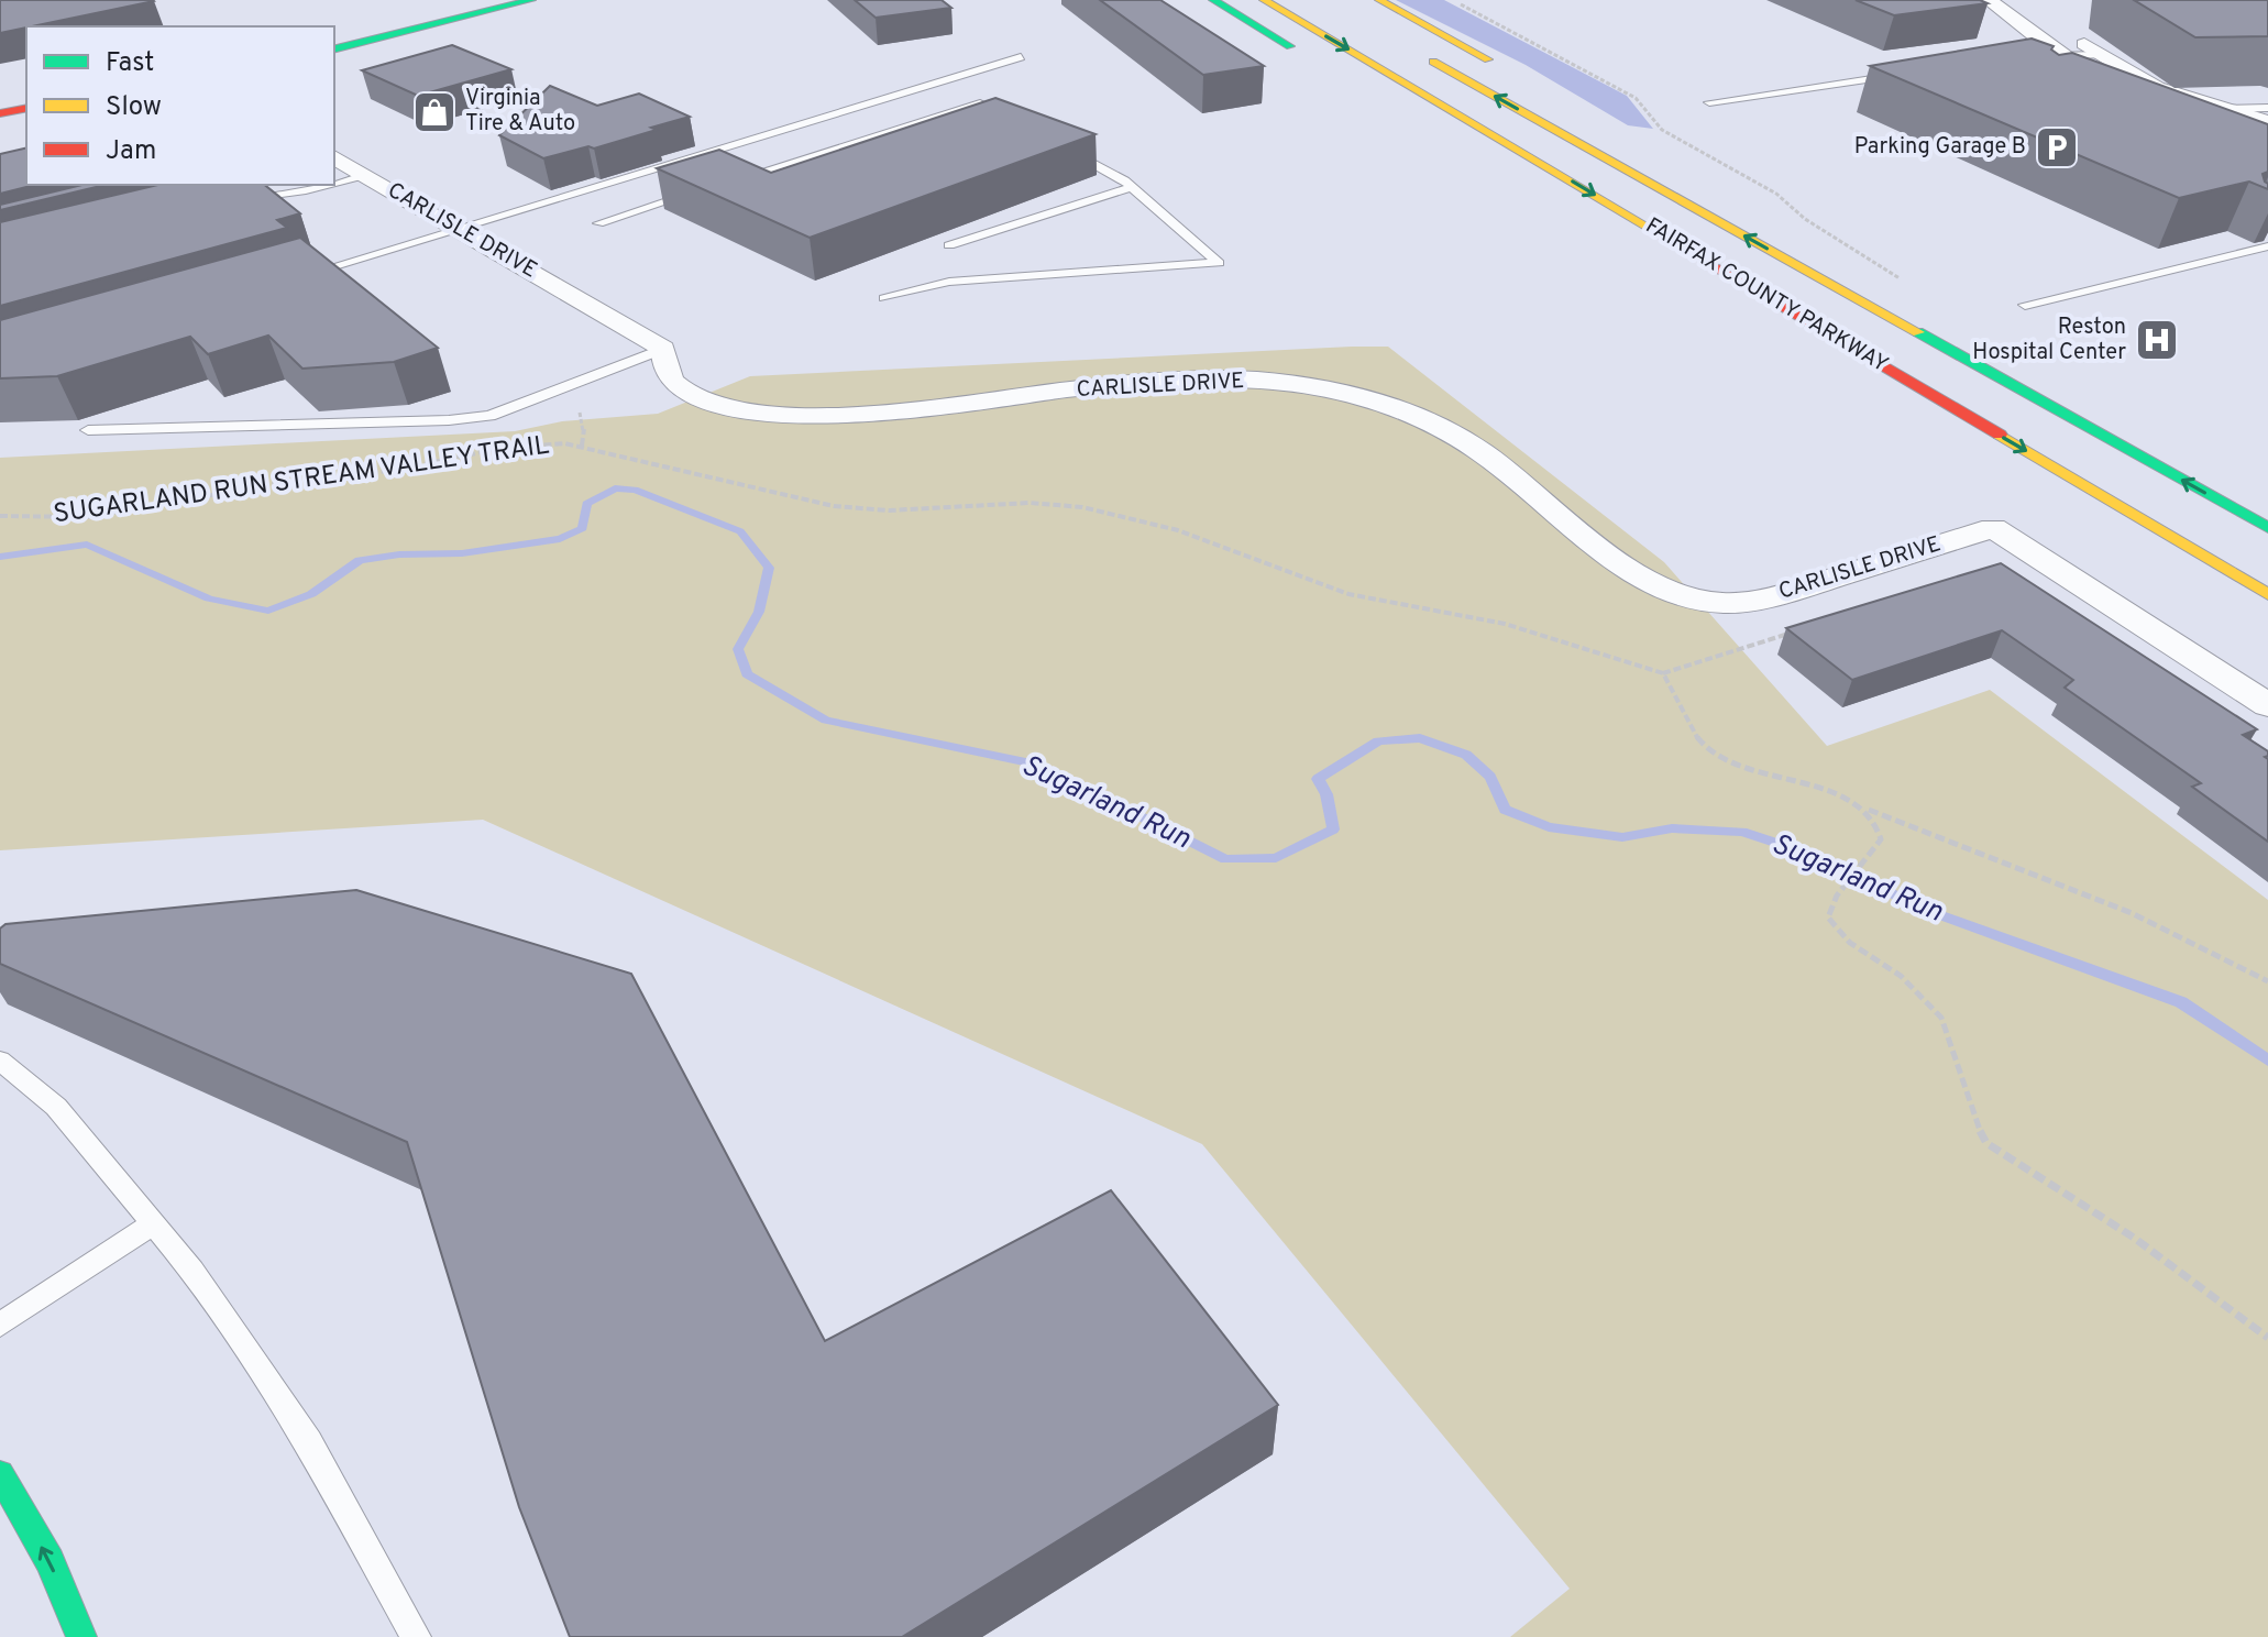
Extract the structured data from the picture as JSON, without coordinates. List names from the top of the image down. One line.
{"streets":{"main road":["FAIRFAX COUNTY PARKWAY"],"street":["CARLISLE DRIVE"],"path":["SUGARLAND RUN STREAM VALLEY TRAIL"]},"water":["Sugarland Run"],"places":{"shop":["Virginia Tire & Auto"],"parking":["Parking Garage B"],"hospital":["Reston Hospital Center"]},"legend":["Fast","Slow","Jam"]}
